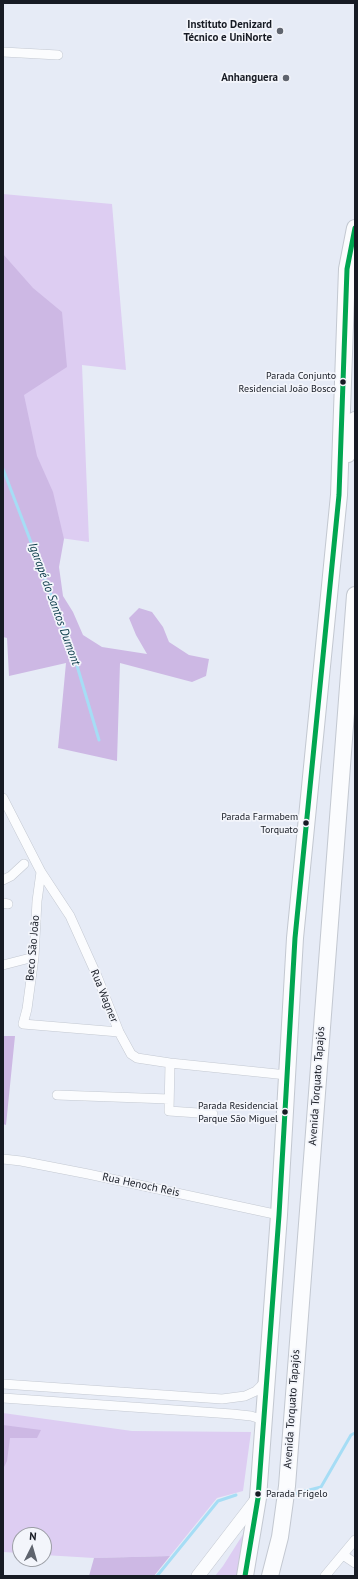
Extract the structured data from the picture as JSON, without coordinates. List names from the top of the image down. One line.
{"streets":{"highway":["Avenida Torquato Tapajós"],"street":["Beco São João","Rua Wagner","Rua Henoch Reis"]},"crossings":[["Beco São João","Rua Wagner"]],"water":["Igarapé do Santos Dumont"],"places":["Instituto Denizard Técnico e UniNorte","Anhanguera","Parada Conjunto Residencial João Bosco","Parada Farmabem Torquato","Parada Residencial Parque São Miguel","Parada Frigelo"],"north":"top"}
